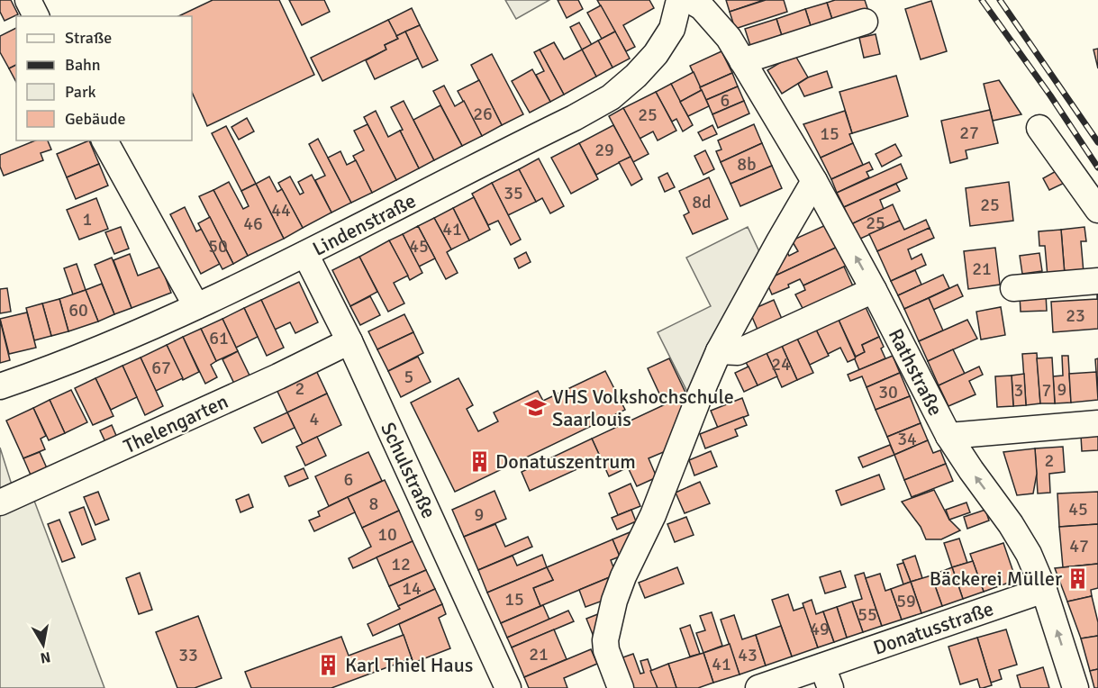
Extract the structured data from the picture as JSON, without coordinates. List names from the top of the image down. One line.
{"streets":{"street":["Lindenstraße","Rathstraße","Thelengarten","Schulstraße","Donatusstraße"]},"crossings":[["Lindenstraße","Rathstraße"],["Lindenstraße","Schulstraße"],["Rathstraße","Donatusstraße"],["Thelengarten","Schulstraße"]],"one_way":["Rathstraße"],"places":{"school or university":["VHS Volkshochschule Saarlouis"],"building":["Donatuszentrum","Bäckerei Müller","Karl Thiel Haus"]},"house_numbers":["6","26","25","27","15","29","8b","35","8d","25","44","1","25","46","41","50","45","21","60","23","61","24","67","5","2","9","3","7","30","4","34","2","6","8","45","9","10","47","12","14","15","59","55","49","21","33","43","41"],"legend":["Straße","Bahn","Park","Gebäude"],"north":"bottom"}
